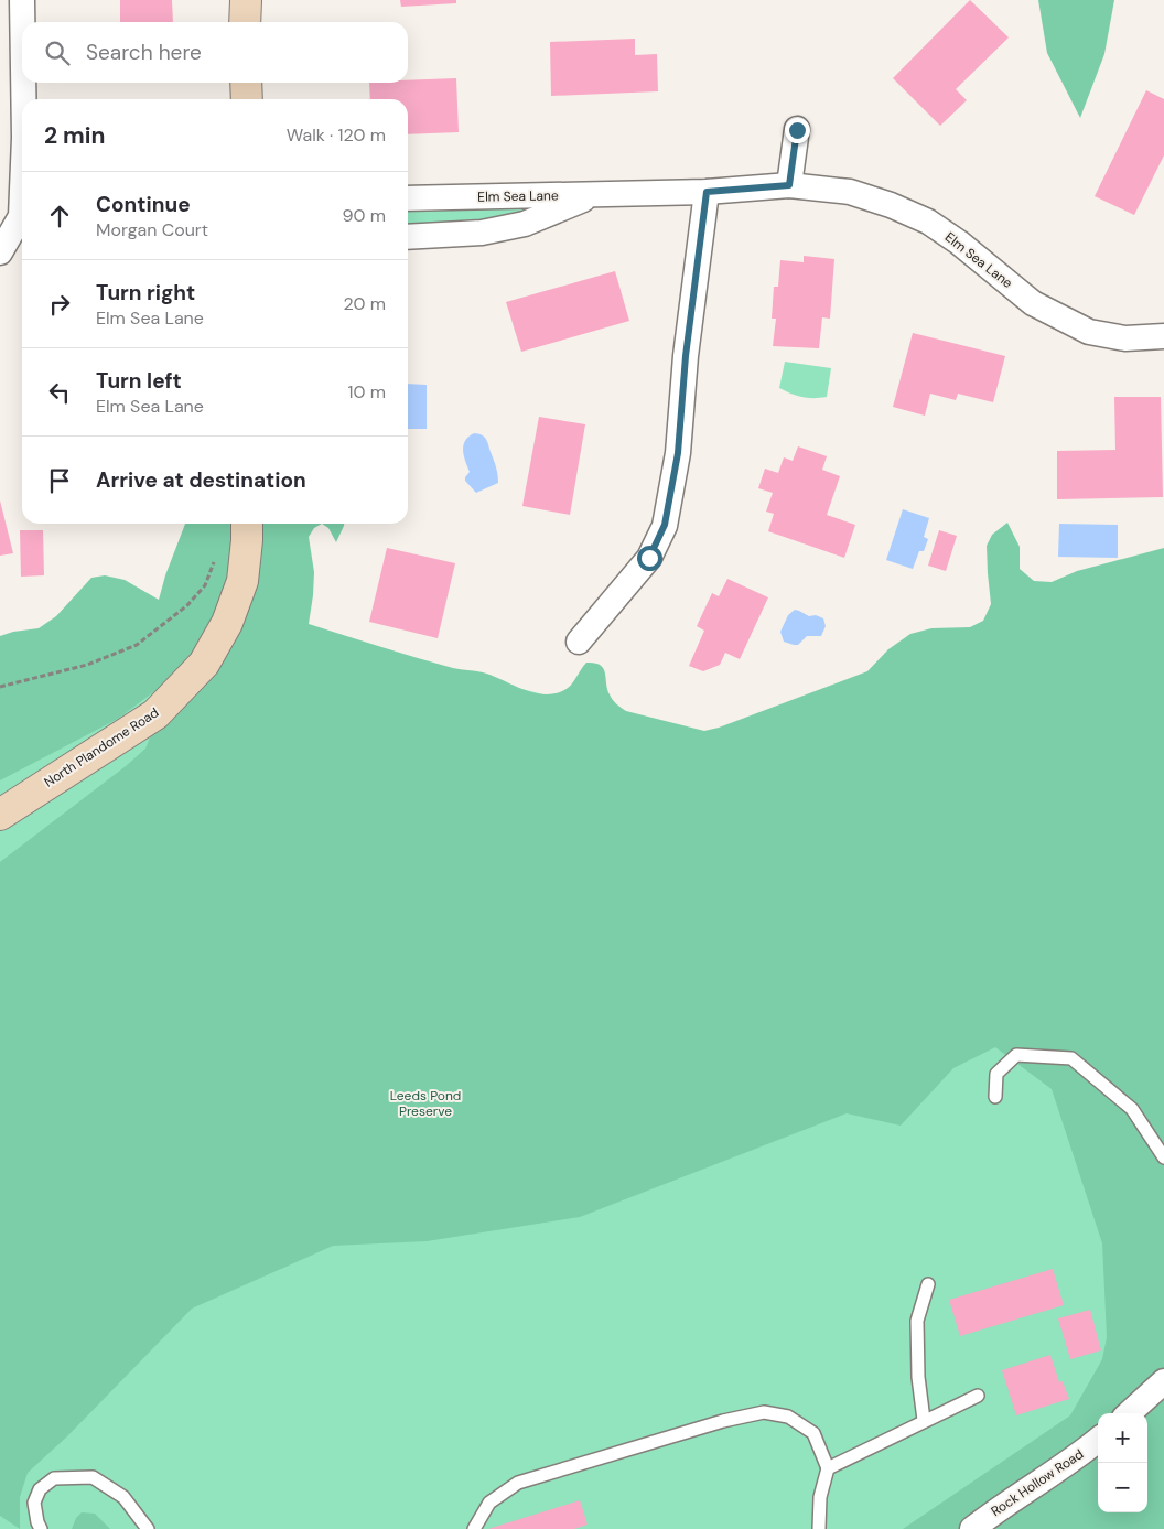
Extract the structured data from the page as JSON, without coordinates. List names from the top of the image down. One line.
{"streets":{"main road":["North Plandome Road"],"street":["Elm Sea Lane","Rock Hollow Road"]},"parks":["Leeds Pond Preserve"],"page":{"search":"Search here","heading":["2 min","Walk · 120 m"],"list":[["Continue","Morgan Court","90 m"],["Turn right","Elm Sea Lane","20 m"],["Turn left","Elm Sea Lane","10 m"],"Arrive at destination"],"map_buttons":["+","−"]}}
